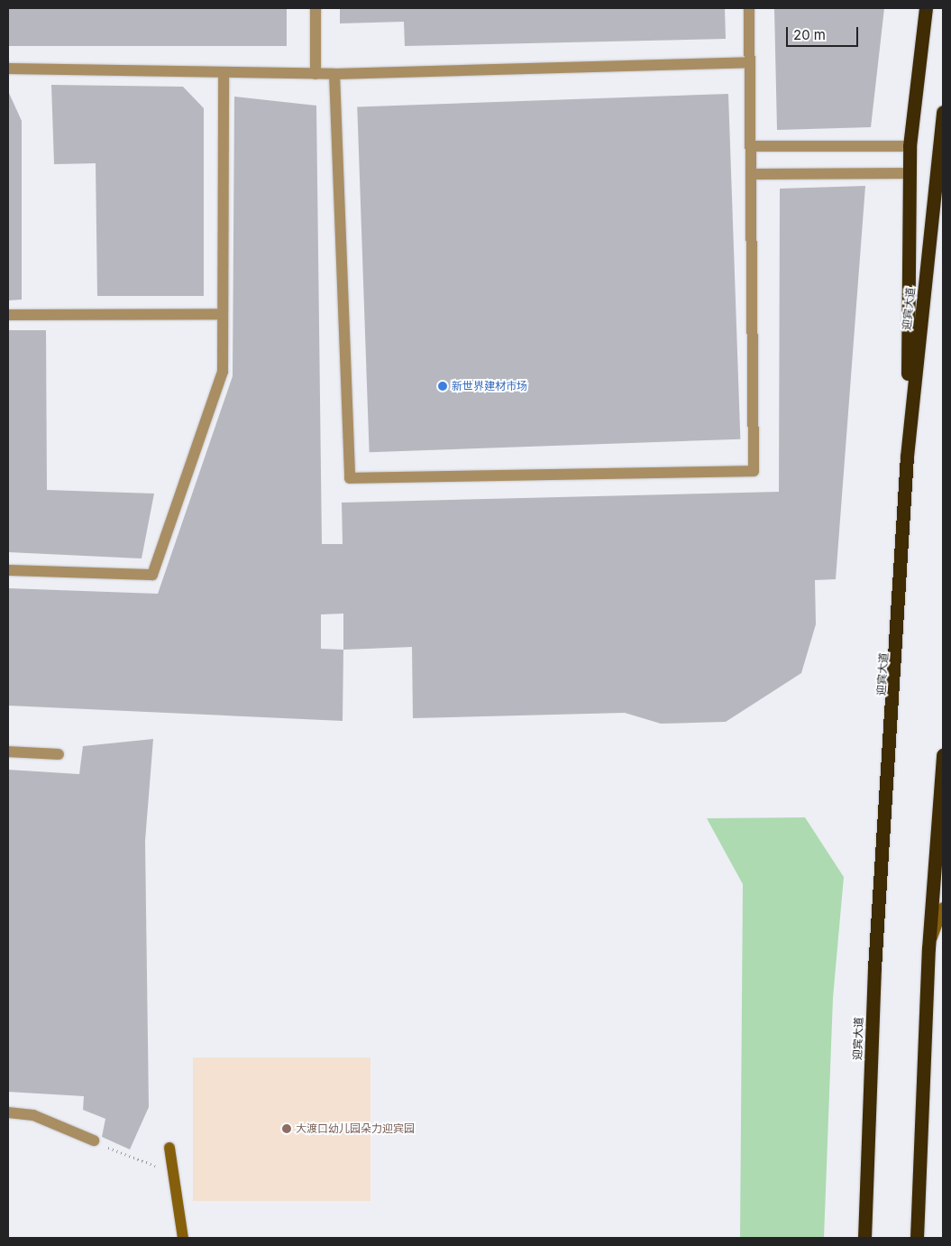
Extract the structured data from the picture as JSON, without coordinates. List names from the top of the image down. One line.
{"streets":{"highway":["迎宾大道"]},"places":["新世界建材市场","大渡口幼儿园朵力迎宾园"],"scale_bar":"20 m"}
